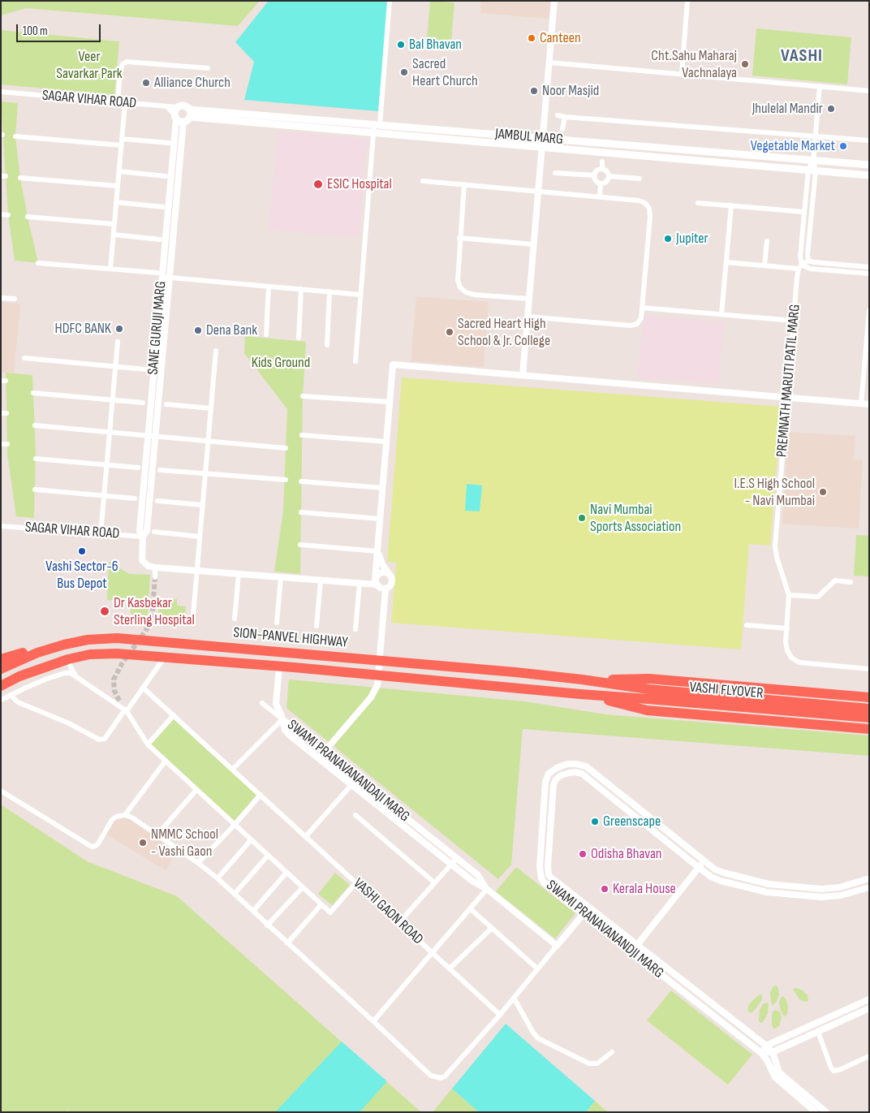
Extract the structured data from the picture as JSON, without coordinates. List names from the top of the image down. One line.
{"streets":{"highway":["SION-PANVEL HIGHWAY","VASHI FLYOVER"],"main road":["JAMBUL MARG"],"street":["SAGAR VIHAR ROAD","SANE GURUJI MARG","PREMNATH MARUTI PATIL MARG","SWAMI PRANAVANANDAJI MARG","VASHI GAON ROAD","SWAMI PRANAVANANDJI MARG"]},"crossings":[["SAGAR VIHAR ROAD","JAMBUL MARG"],["SAGAR VIHAR ROAD","SANE GURUJI MARG"],["JAMBUL MARG","SANE GURUJI MARG"],["JAMBUL MARG","PREMNATH MARUTI PATIL MARG"],["SION-PANVEL HIGHWAY","VASHI FLYOVER"]],"districts":["VASHI"],"parks":["Veer Savarkar Park","Kids Ground"],"places":["Canteen","Bal Bhavan","Cht.Sahu Maharaj Vachnalaya","Sacred Heart Church","Alliance Church","Noor Masjid","Jhulelal Mandir","Vegetable Market","ESIC Hospital","Jupiter","HDFC BANK","Dena Bank","Sacred Heart High School & Jr. College","I.E.S High School - Navi Mumbai","Navi Mumbai Sports Association","Vashi Sector-6 Bus Depot","Dr Kasbekar Sterling Hospital","Greenscape","NMMC School - Vashi Gaon","Odisha Bhavan","Kerala House"],"scale_bar":"100 m"}
